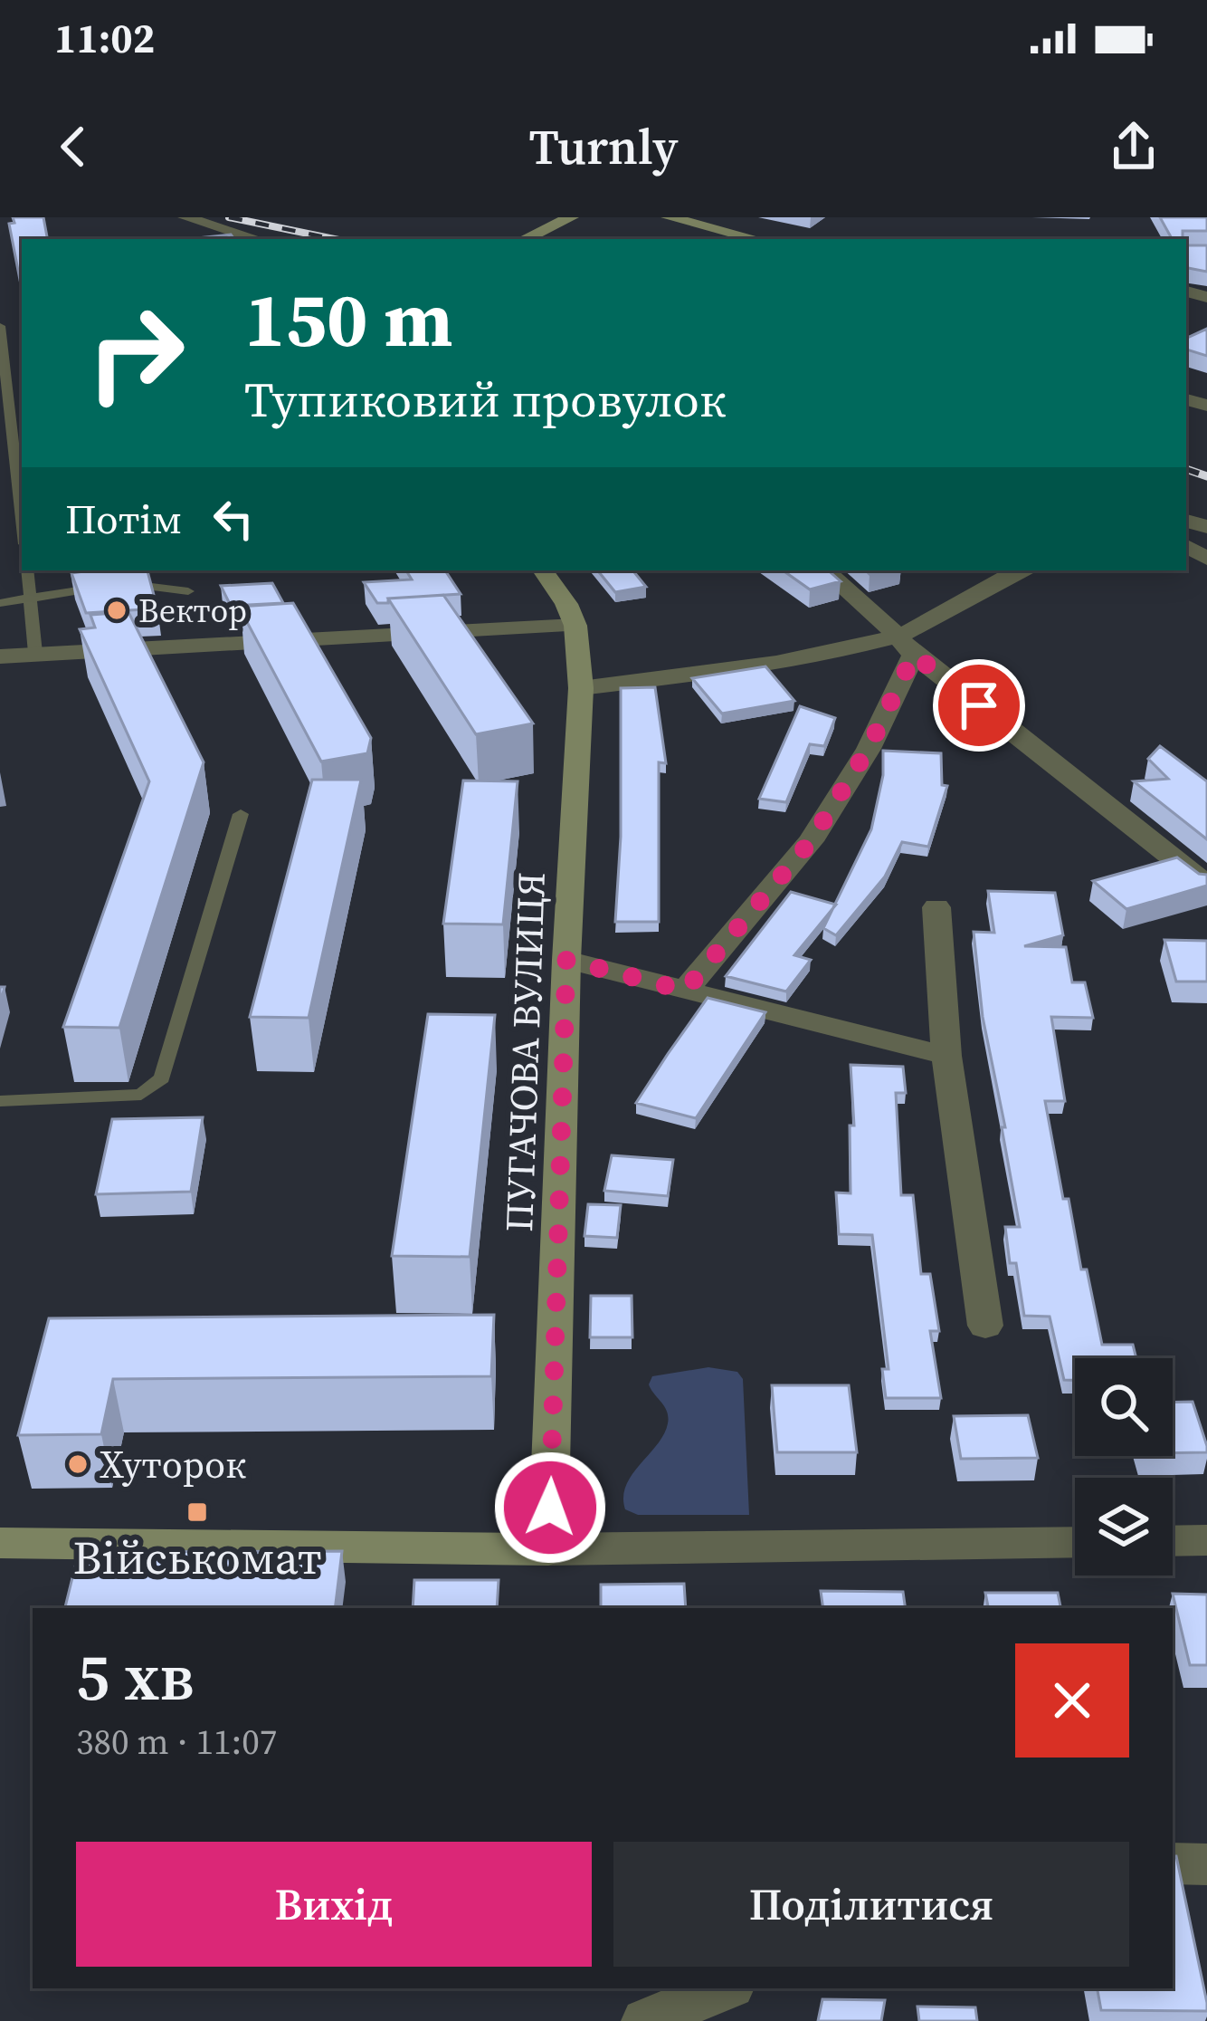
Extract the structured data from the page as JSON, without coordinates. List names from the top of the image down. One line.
{"streets":{"street":["ПУГАЧОВА ВУЛИЦЯ"]},"places":{"other":["Вектор","Хуторок"],"transit":["Військомат"]},"page":{"status":"11:02","header":"Turnly","turn":["150 m","Тупиковий провулок"],"then":"Потім","heading":["5 хв","380 m · 11:07"],"buttons":["Вихід","Поділитися"]}}
